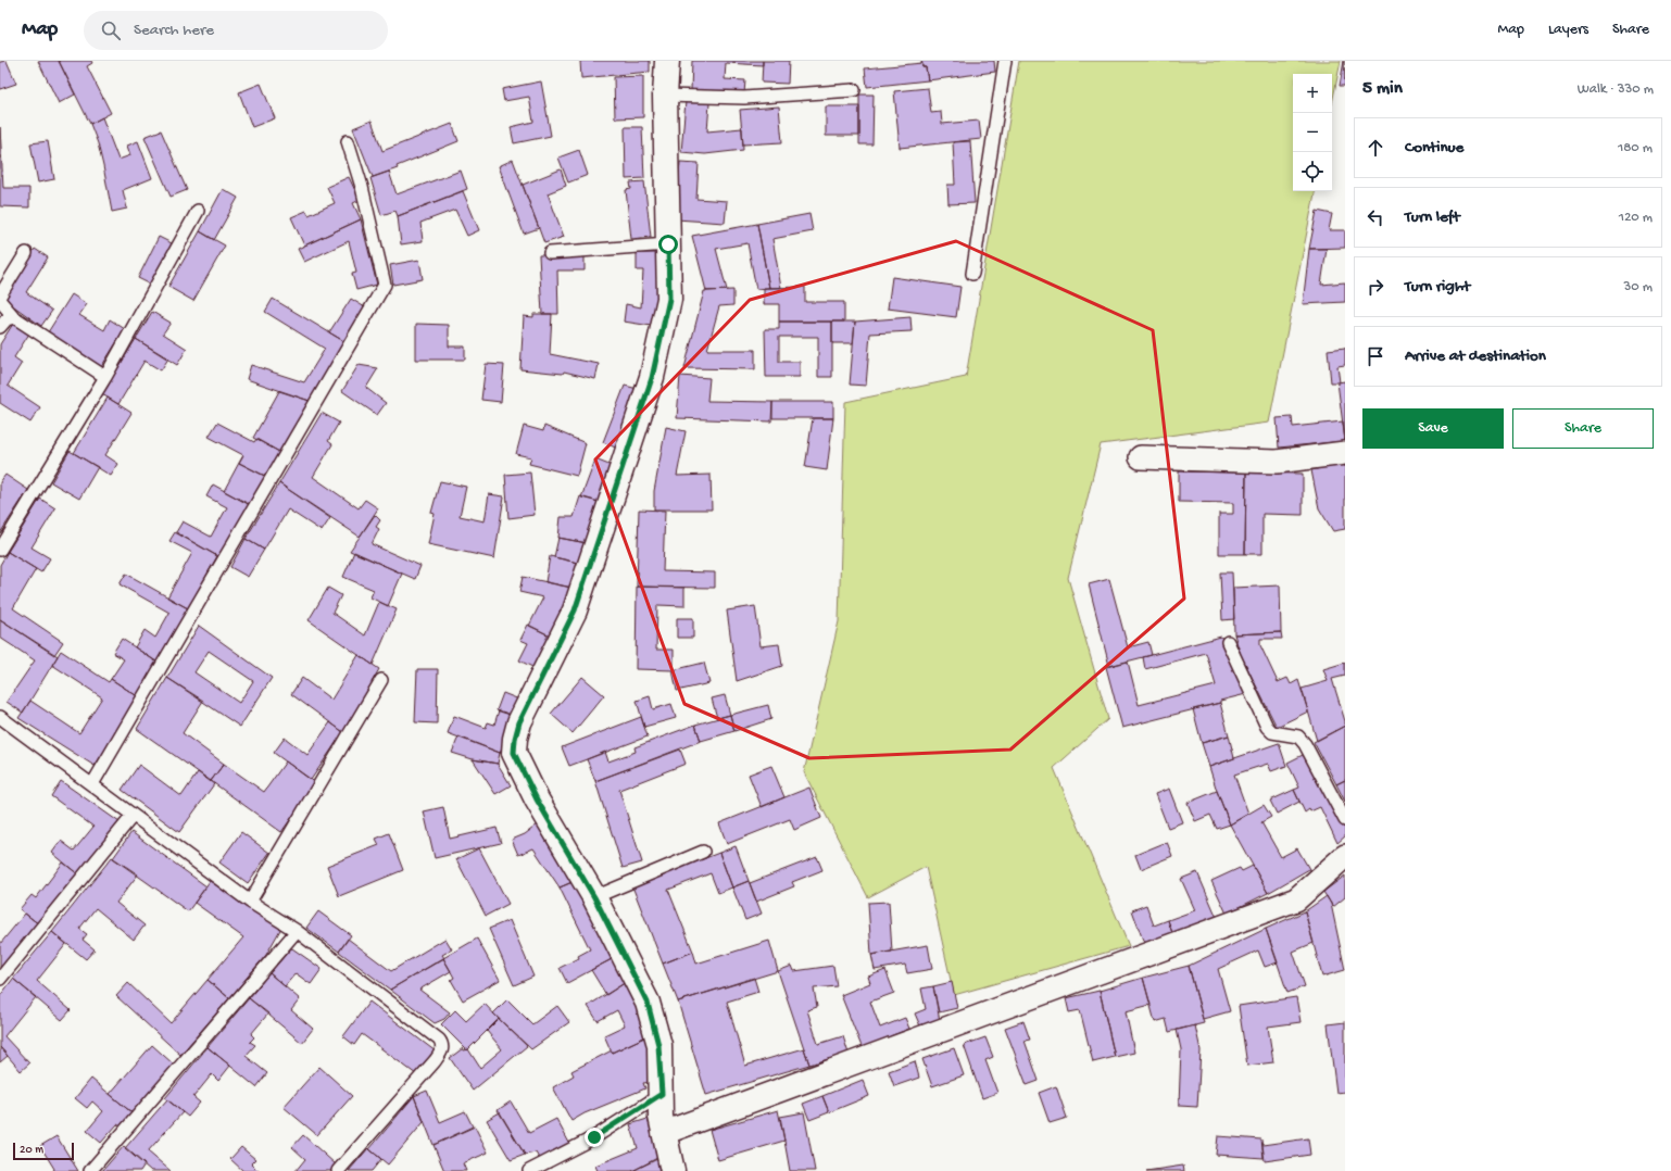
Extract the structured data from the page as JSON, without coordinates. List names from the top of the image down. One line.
{"scale_bar":"20 m","page":{"header":"Map","search":"Search here","nav":["Map","Layers","Share"],"heading":["5 min","Walk · 330 m"],"map_buttons":["+","−"],"list":[["Continue","180 m"],["Turn left","120 m"],["Turn right","30 m"],"Arrive at destination"],"buttons":["Save","Share"],"scale":"20 m"}}
